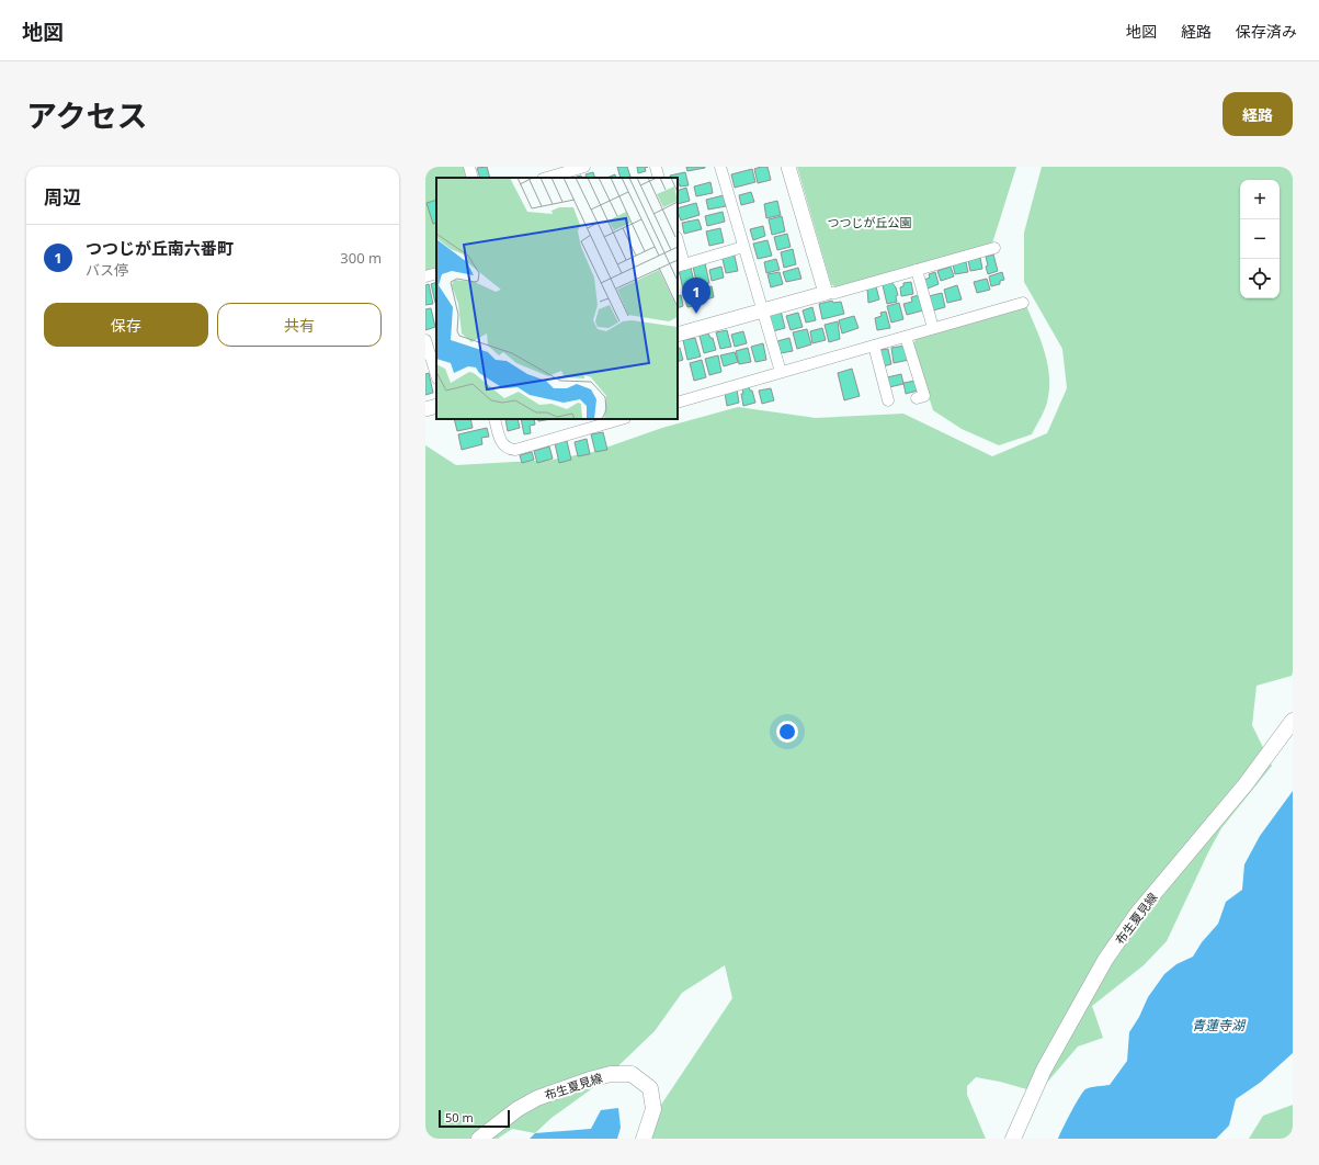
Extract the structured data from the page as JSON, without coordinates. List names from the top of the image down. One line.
{"streets":{"main road":["布生夏見線"]},"water":["青蓮寺湖"],"parks":["つつじが丘公園"],"scale_bar":"50 m","page":{"header":"地図","nav":["地図","経路","保存済み"],"title":"アクセス","buttons":["経路",["保存","共有"]],"heading":"周辺","map_buttons":["+","−"],"list":[{"mark":"1","name":"つつじが丘南六番町","note":"バス停","value":"300 m"}],"pins":"1","scale":"50 m"}}
